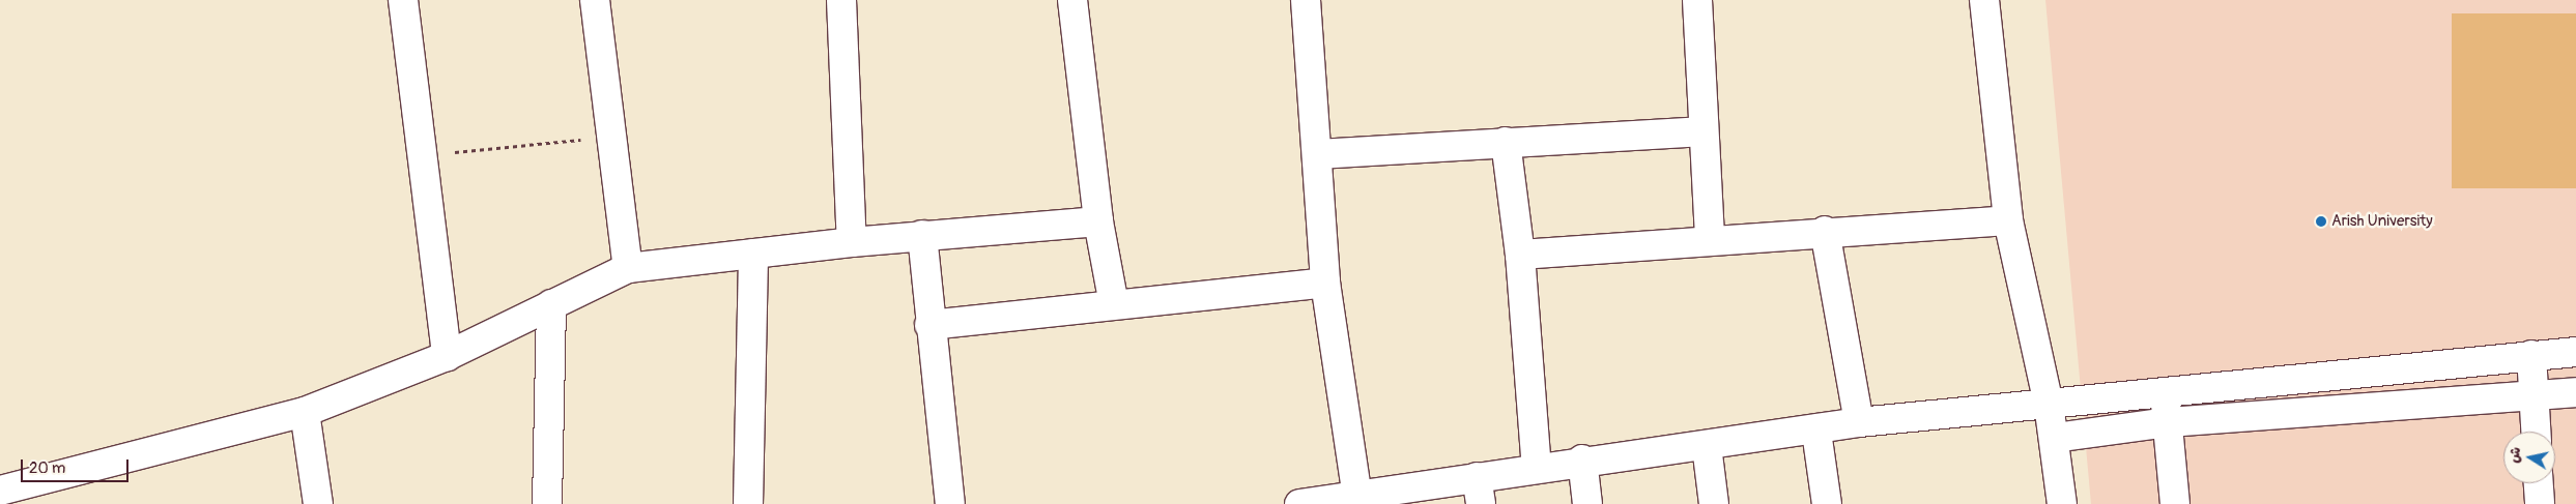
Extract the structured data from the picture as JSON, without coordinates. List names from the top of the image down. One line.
{"places":["Arish University"],"scale_bar":"20 m","north":"left"}
